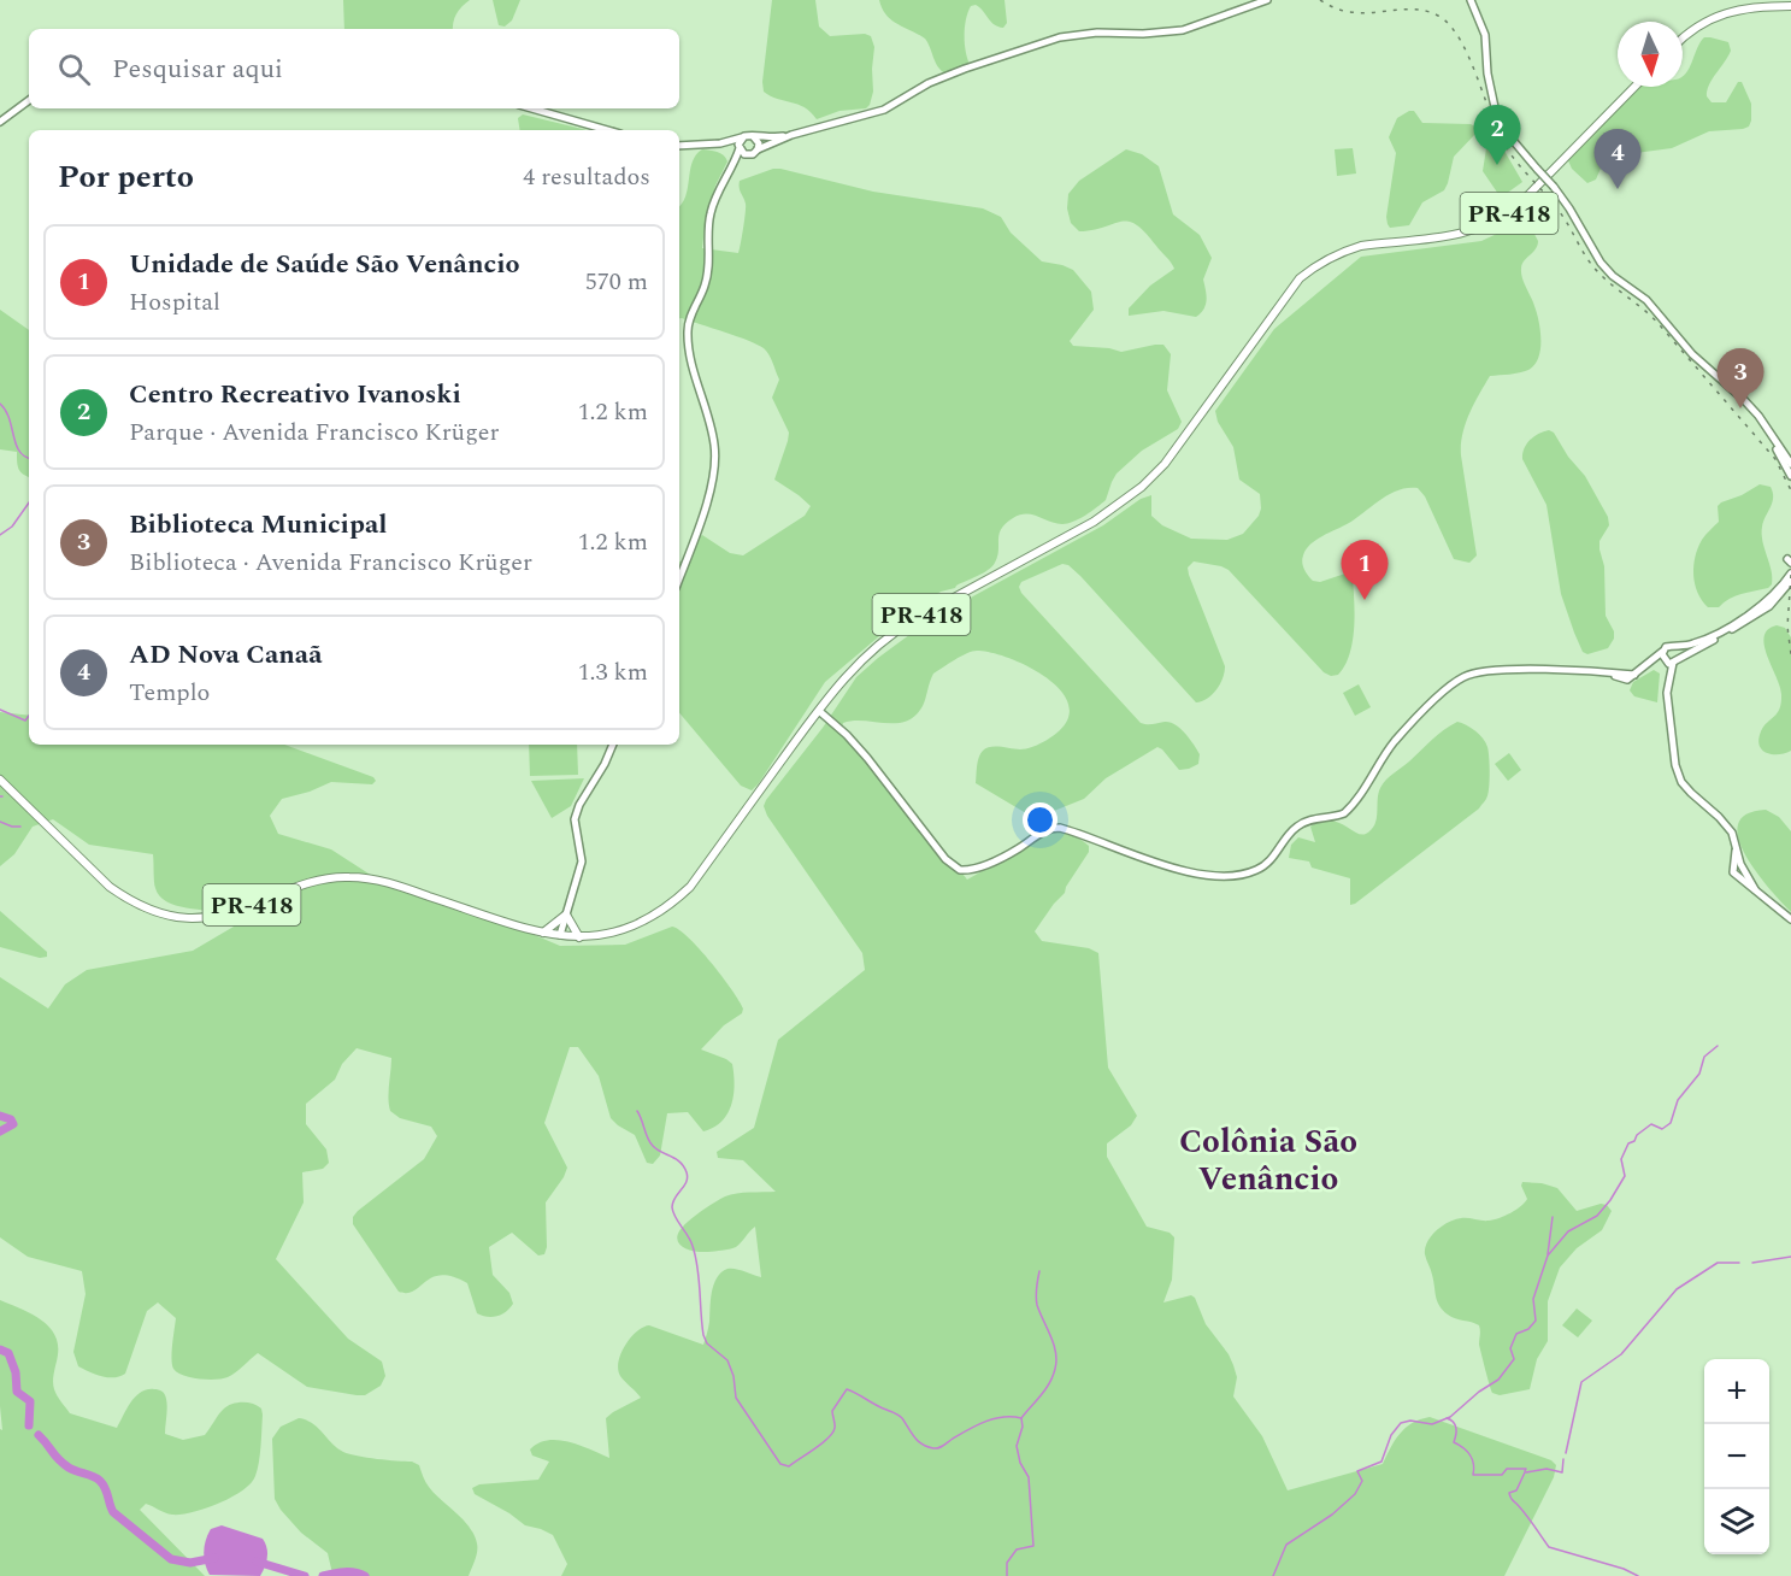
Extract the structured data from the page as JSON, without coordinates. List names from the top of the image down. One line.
{"streets":{"highway":["PR-418"]},"districts":["Colônia São Venâncio"],"north":"bottom","page":{"search":"Pesquisar aqui","pins":["2","4","3","1"],"heading":["Por perto","4 resultados"],"list":[{"mark":"1","name":"Unidade de Saúde São Venâncio","note":"Hospital","value":"570 m"},{"mark":"2","name":"Centro Recreativo Ivanoski","note":"Parque · Avenida Francisco Krüger","value":"1.2 km"},{"mark":"3","name":"Biblioteca Municipal","note":"Biblioteca · Avenida Francisco Krüger","value":"1.2 km"},{"mark":"4","name":"AD Nova Canaã","note":"Templo","value":"1.3 km"}],"map_buttons":["+","−"]}}
